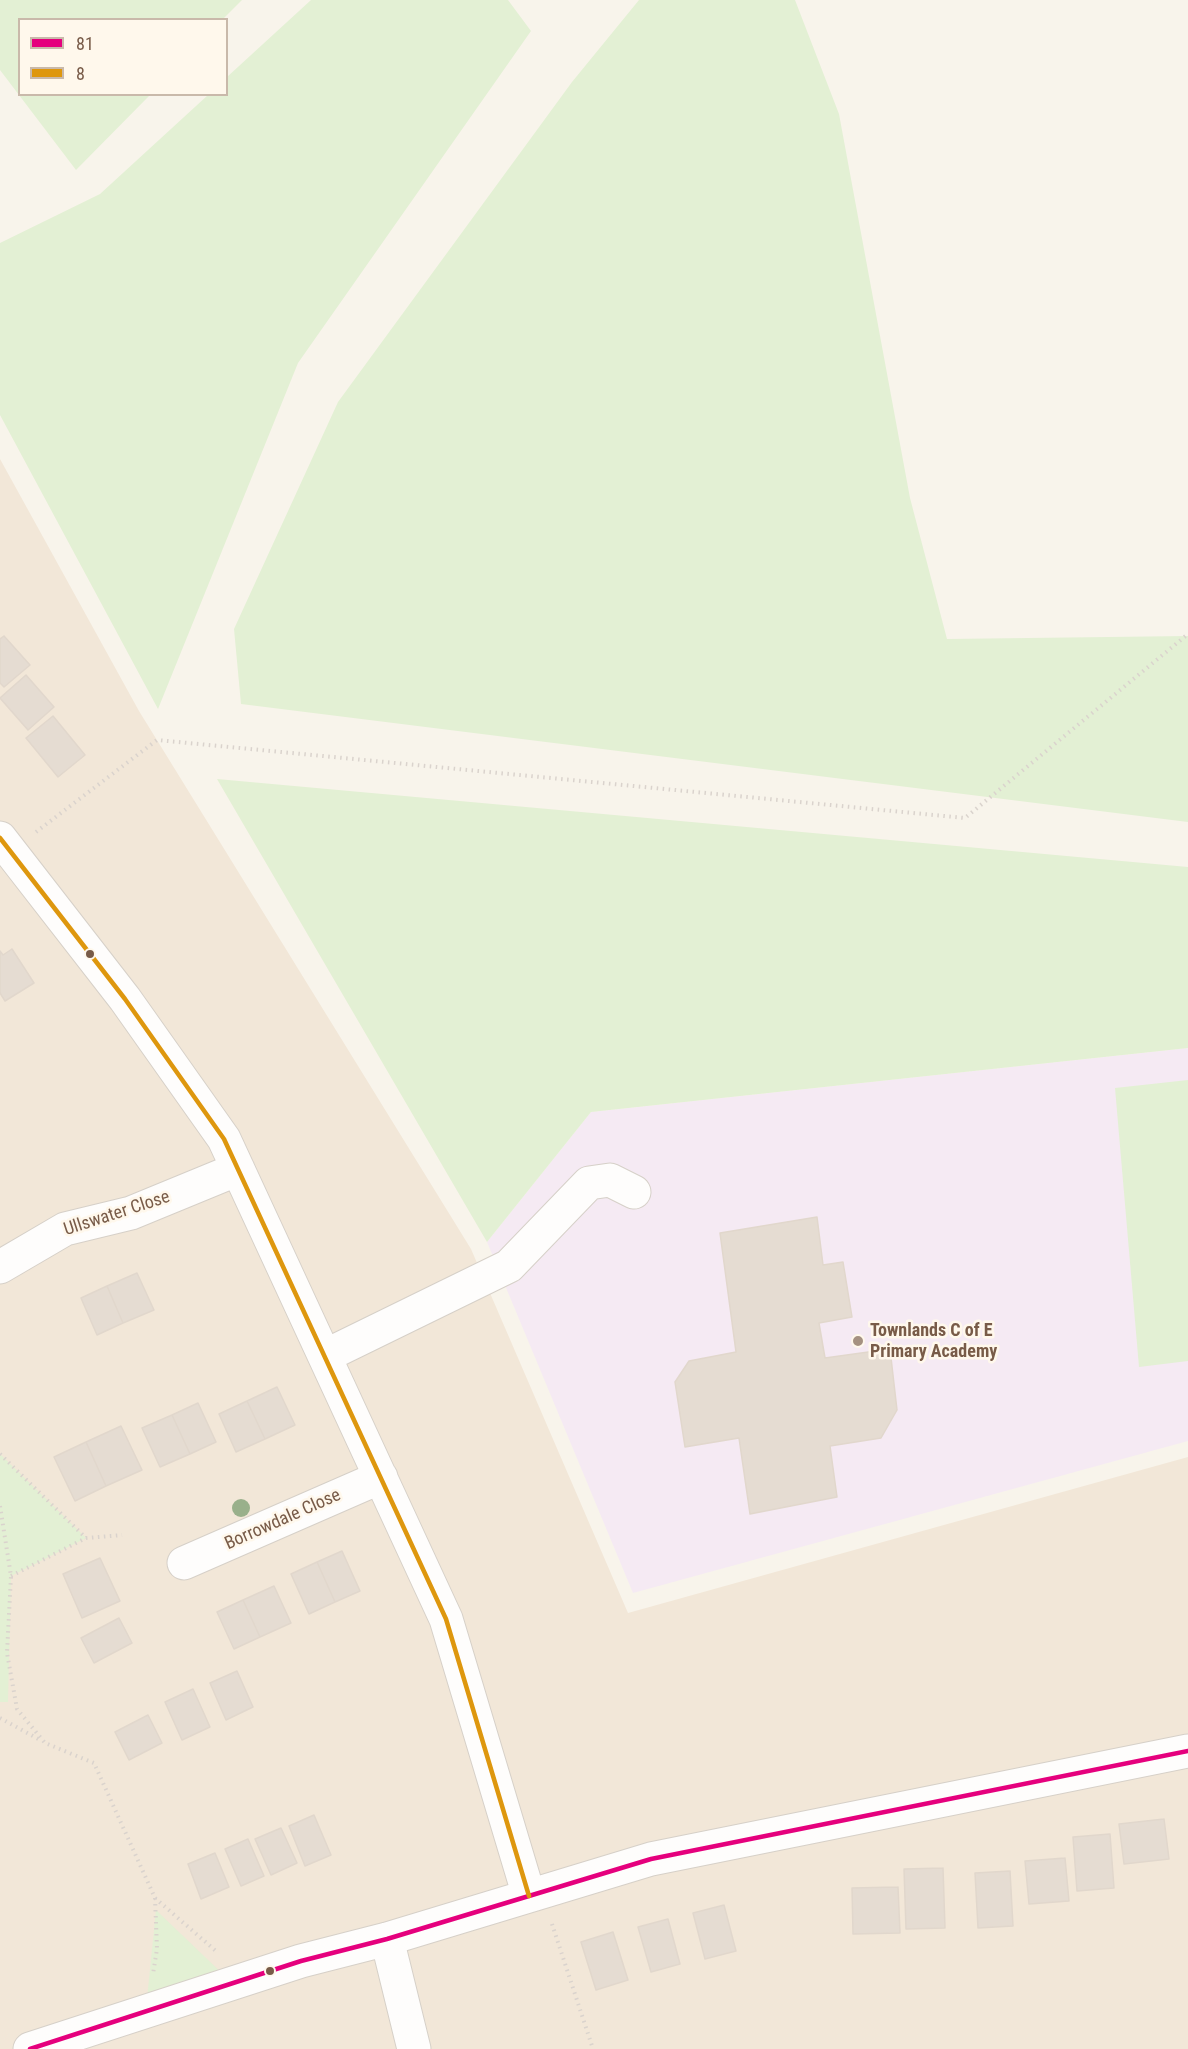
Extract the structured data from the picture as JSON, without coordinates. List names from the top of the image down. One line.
{"streets":{"street":["Ullswater Close","Borrowdale Close"]},"places":["Townlands C of E Primary Academy"],"lines":["transit line 8","transit line 81"],"legend":["81","8"]}
